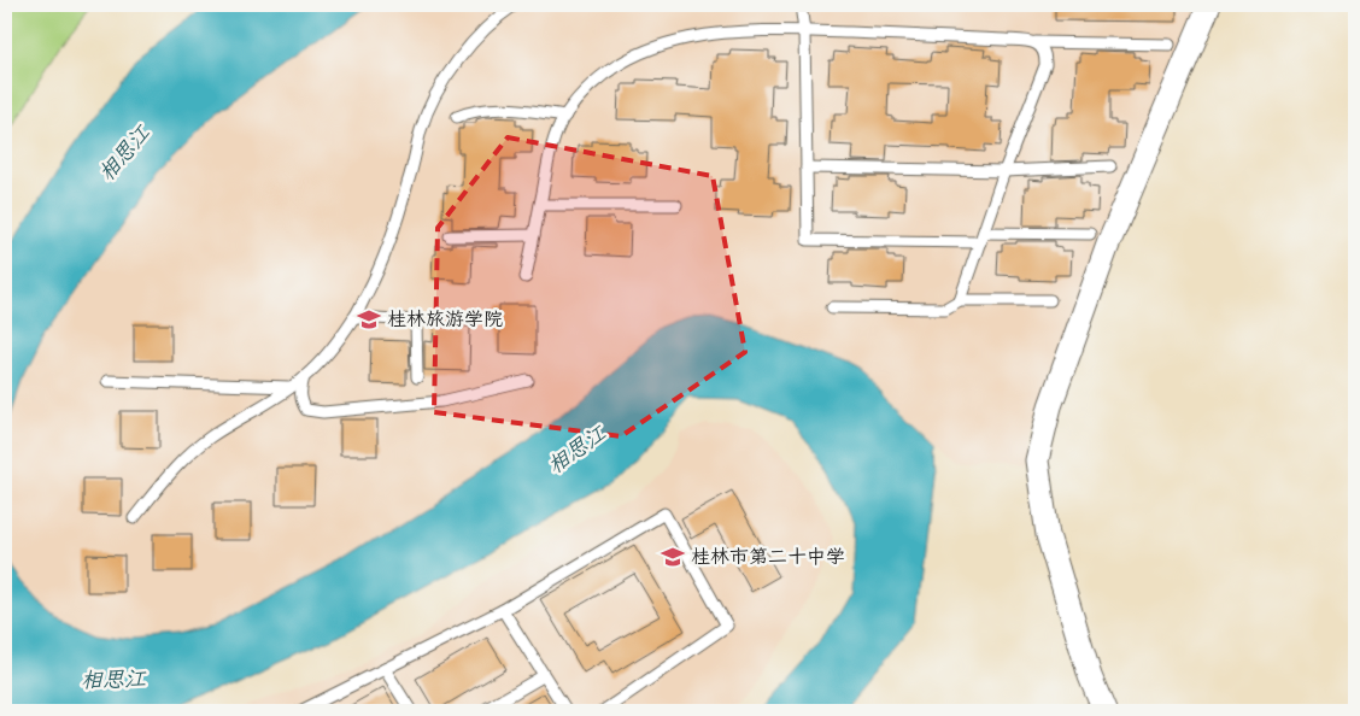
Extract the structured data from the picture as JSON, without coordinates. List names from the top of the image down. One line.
{"water":["相思江"],"places":{"school or university":["桂林旅游学院","桂林市第二十中学"]}}
